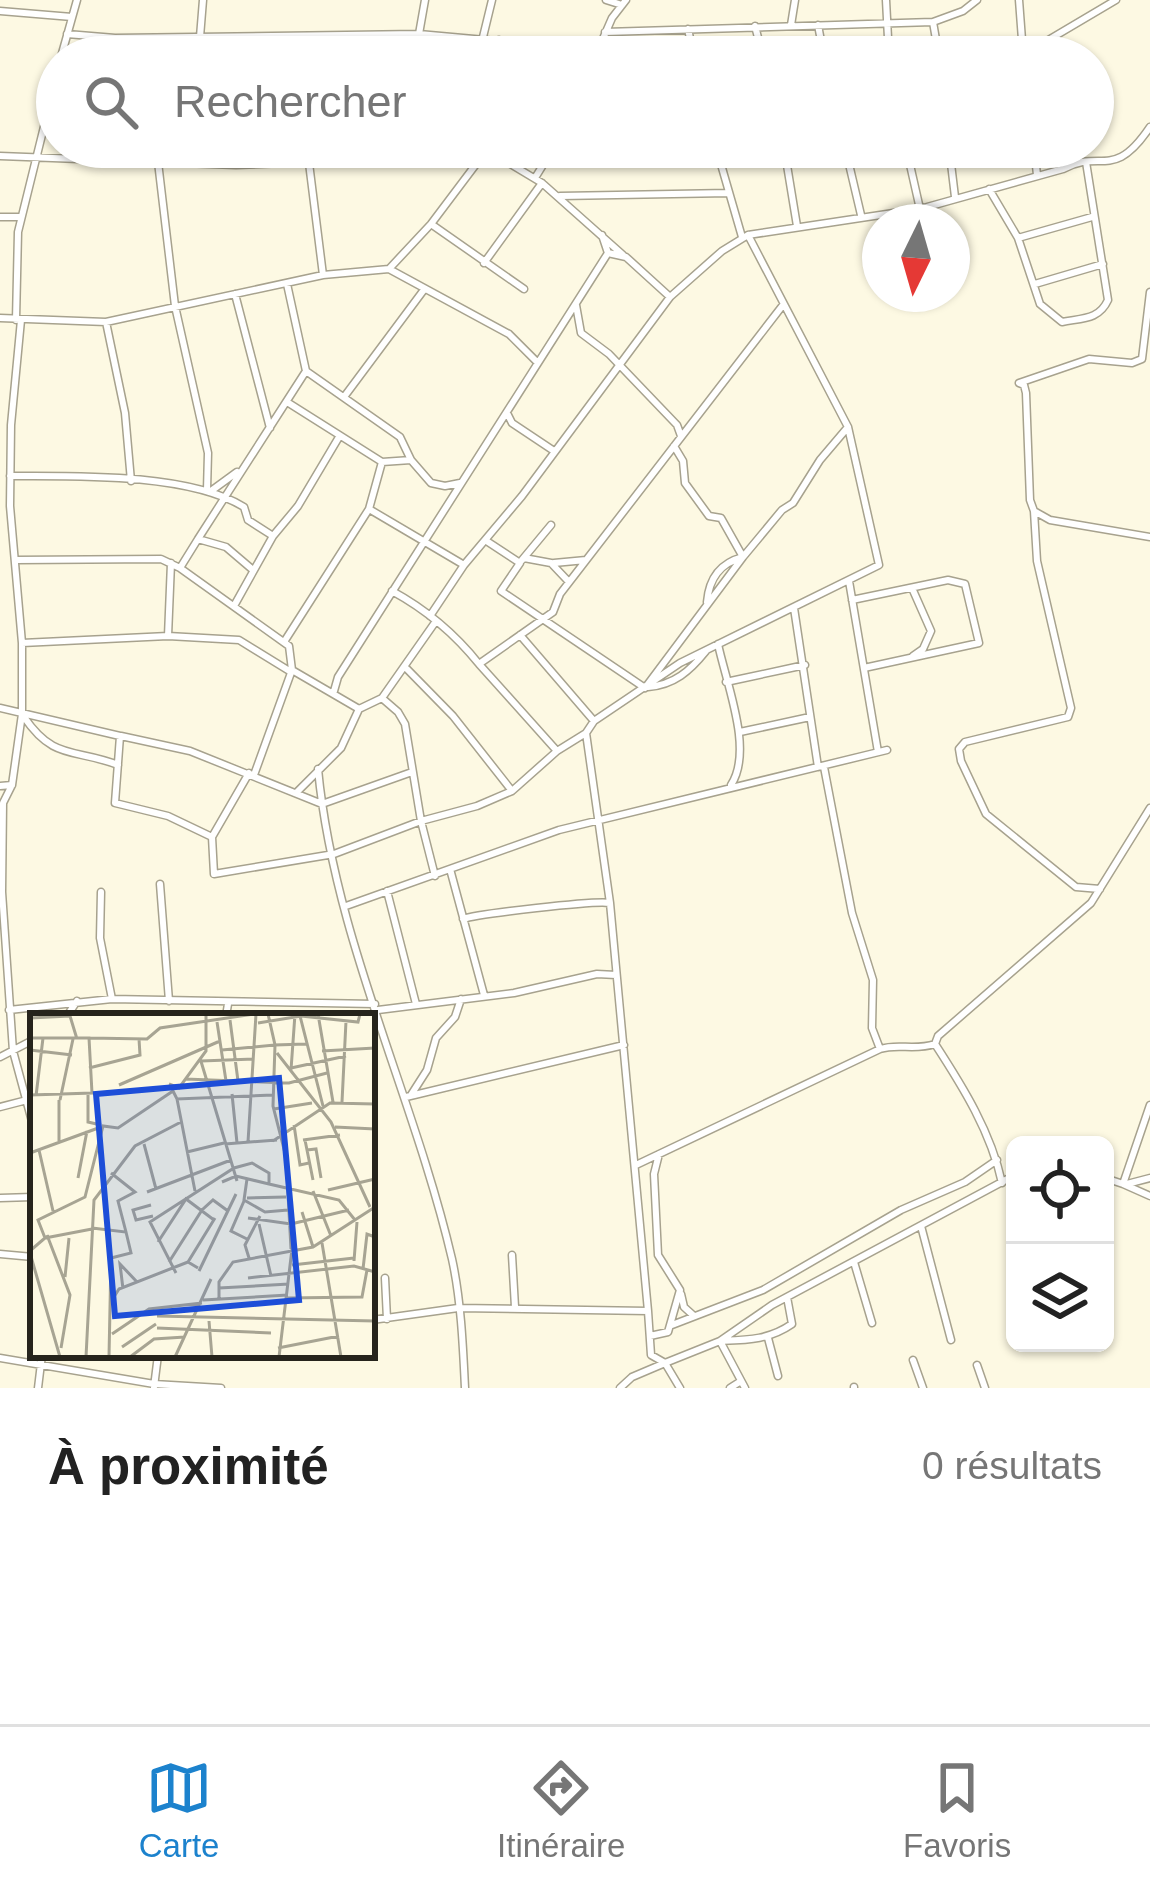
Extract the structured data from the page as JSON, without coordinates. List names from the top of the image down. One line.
{"north":"bottom","page":{"search":"Rechercher","heading":["À proximité","0 résultats"],"nav":["Carte","Itinéraire","Favoris"]}}
